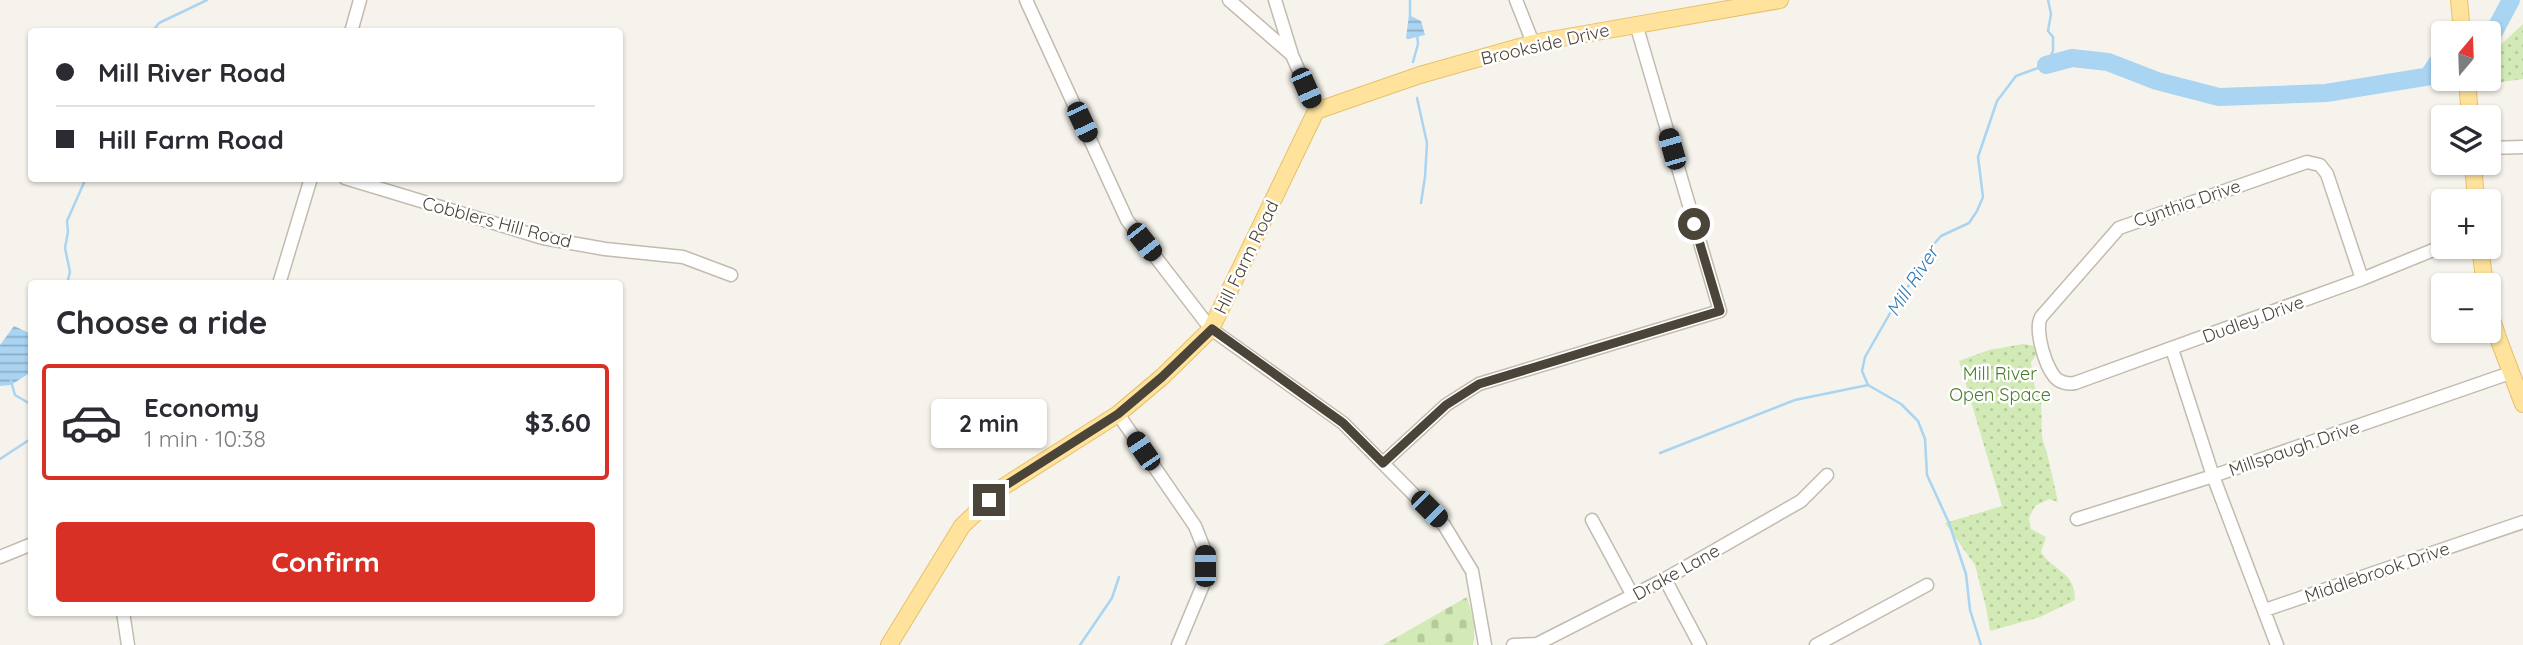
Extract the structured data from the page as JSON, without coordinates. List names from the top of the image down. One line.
{"streets":{"main road":["Brookside Drive","Hill Farm Road"],"street":["Cynthia Drive","Cobblers Hill Road","Dudley Drive","Millspaugh Drive","Drake Lane","Middlebrook Drive"]},"crossings":[["Brookside Drive","Hill Farm Road"],["Cynthia Drive","Dudley Drive"]],"water":["Mill River"],"parks":["Mill River Open Space"],"north":"top","page":{"map_buttons":["+","−"],"banner":["Mill River Road","Hill Farm Road"],"heading":"Choose a ride","list":[{"name":"Economy","note":"1 min · 10:38","value":"$3.60"}],"bubble":"2 min","buttons":"Confirm"}}
